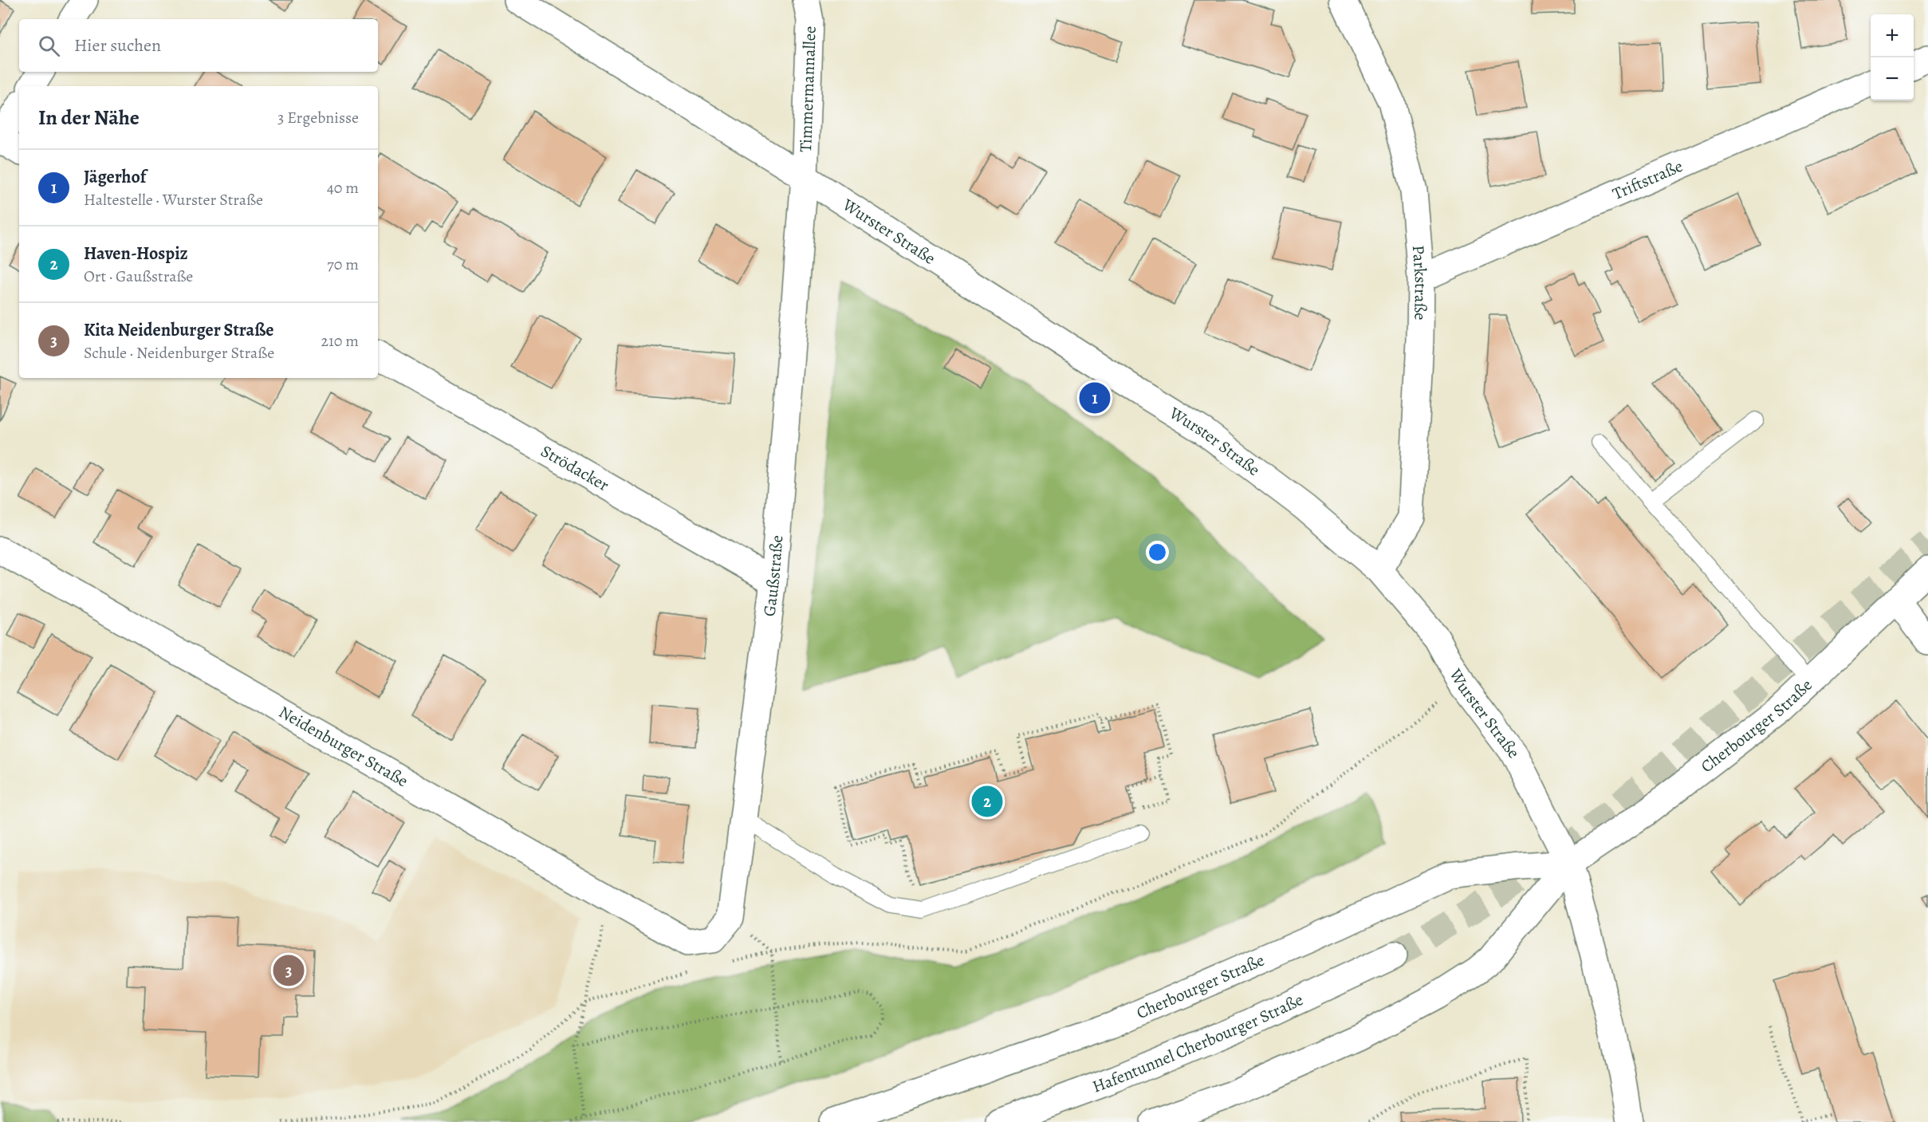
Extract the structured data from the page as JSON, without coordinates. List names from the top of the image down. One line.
{"streets":{"street":["Timmermannallee","Triftstraße","Wurster Straße","Parkstraße","Strödacker","Gaußstraße","Cherbourger Straße","Neidenburger Straße","Hafentunnel Cherbourger Straße"]},"crossings":[["Timmermannallee","Wurster Straße"],["Timmermannallee","Gaußstraße"],["Triftstraße","Parkstraße"],["Wurster Straße","Parkstraße"],["Wurster Straße","Gaußstraße"],["Wurster Straße","Cherbourger Straße"],["Strödacker","Gaußstraße"],["Gaußstraße","Neidenburger Straße"]],"page":{"map_buttons":["+","−"],"search":"Hier suchen","heading":["In der Nähe","3 Ergebnisse"],"list":[{"mark":"1","name":"Jägerhof","note":"Haltestelle · Wurster Straße","value":"40 m"},{"mark":"2","name":"Haven-Hospiz","note":"Ort · Gaußstraße","value":"70 m"},{"mark":"3","name":"Kita Neidenburger Straße","note":"Schule · Neidenburger Straße","value":"210 m"}],"pins":["1","2","3"]}}
